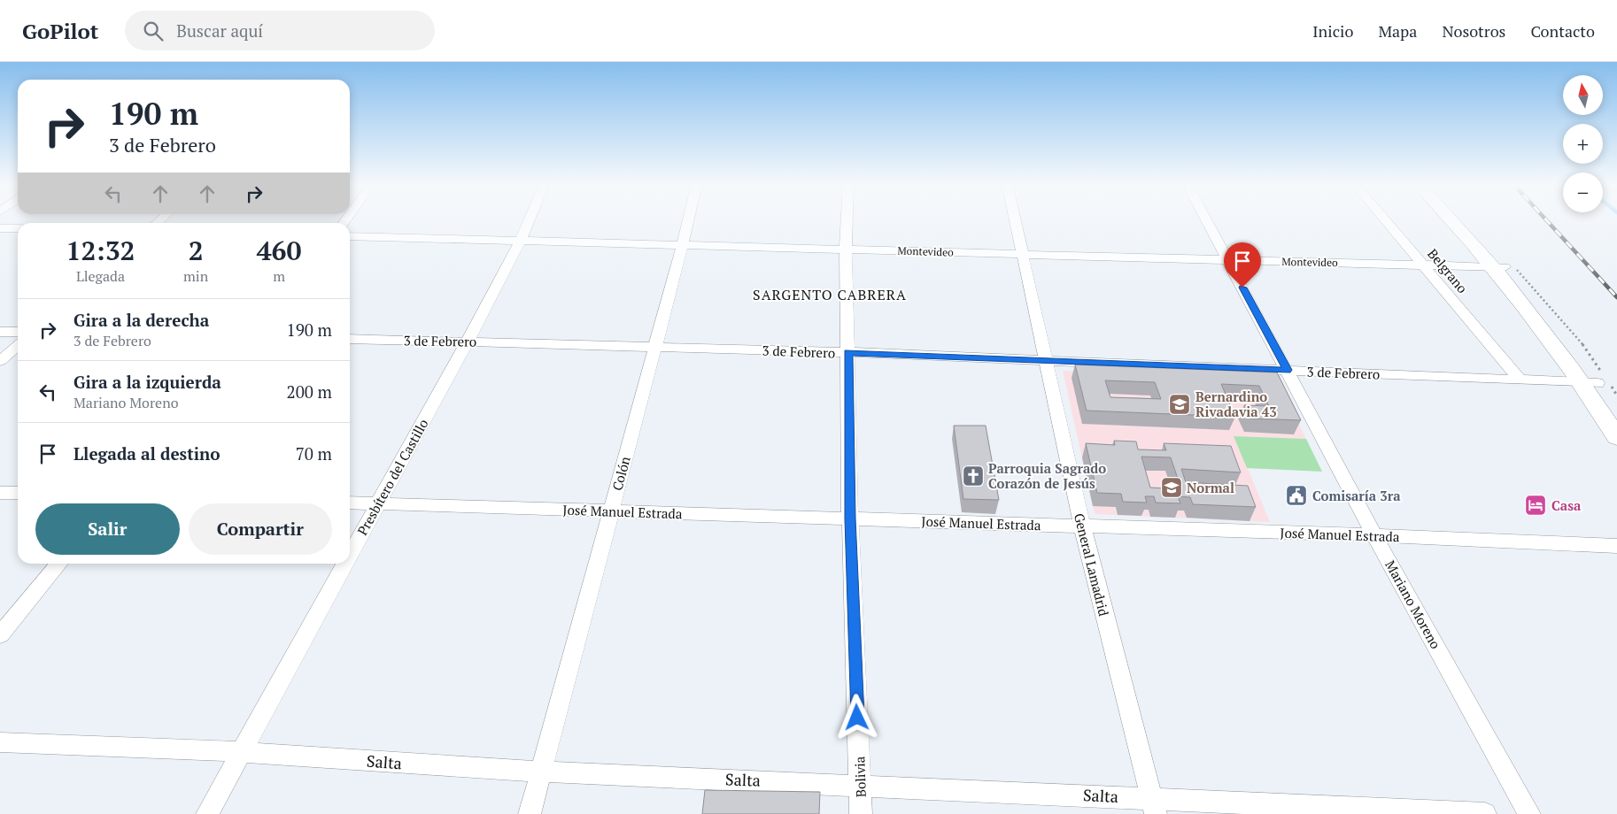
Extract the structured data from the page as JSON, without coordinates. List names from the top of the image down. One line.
{"streets":{"street":["Montevideo","Belgrano","3 de Febrero","Colón","Presbítero del Castillo","José Manuel Estrada","General Lamadrid","Mariano Moreno","Salta","Bolivia"]},"crossings":[["Montevideo","Belgrano"],["Montevideo","Colón"],["Montevideo","Presbítero del Castillo"],["Montevideo","General Lamadrid"],["Montevideo","Mariano Moreno"],["Montevideo","Bolivia"],["Belgrano","3 de Febrero"],["3 de Febrero","Colón"],["3 de Febrero","Presbítero del Castillo"],["3 de Febrero","General Lamadrid"],["3 de Febrero","Mariano Moreno"],["3 de Febrero","Bolivia"],["Colón","José Manuel Estrada"],["Colón","Salta"],["Presbítero del Castillo","José Manuel Estrada"],["Presbítero del Castillo","Salta"],["José Manuel Estrada","General Lamadrid"],["José Manuel Estrada","Mariano Moreno"],["José Manuel Estrada","Bolivia"],["General Lamadrid","Salta"],["Salta","Bolivia"]],"districts":["SARGENTO CABRERA"],"places":{"school or university":["Bernardino Rivadavia 43","Normal"],"church":["Parroquia Sagrado Corazón de Jesús"],"public building":["Comisaría 3ra"],"hotel":["Casa"]},"north":"top","page":{"header":"GoPilot","search":"Buscar aquí","nav":["Inicio","Mapa","Nosotros","Contacto"],"map_buttons":["+","−"],"turn":["190 m","3 de Febrero"],"eta":["12:32","Llegada","2","min","460","m"],"list":[{"name":"Gira a la derecha","note":"3 de Febrero","value":"190 m"},{"name":"Gira a la izquierda","note":"Mariano Moreno","value":"200 m"},{"name":"Llegada al destino","value":"70 m"}],"buttons":["Salir","Compartir"]}}
